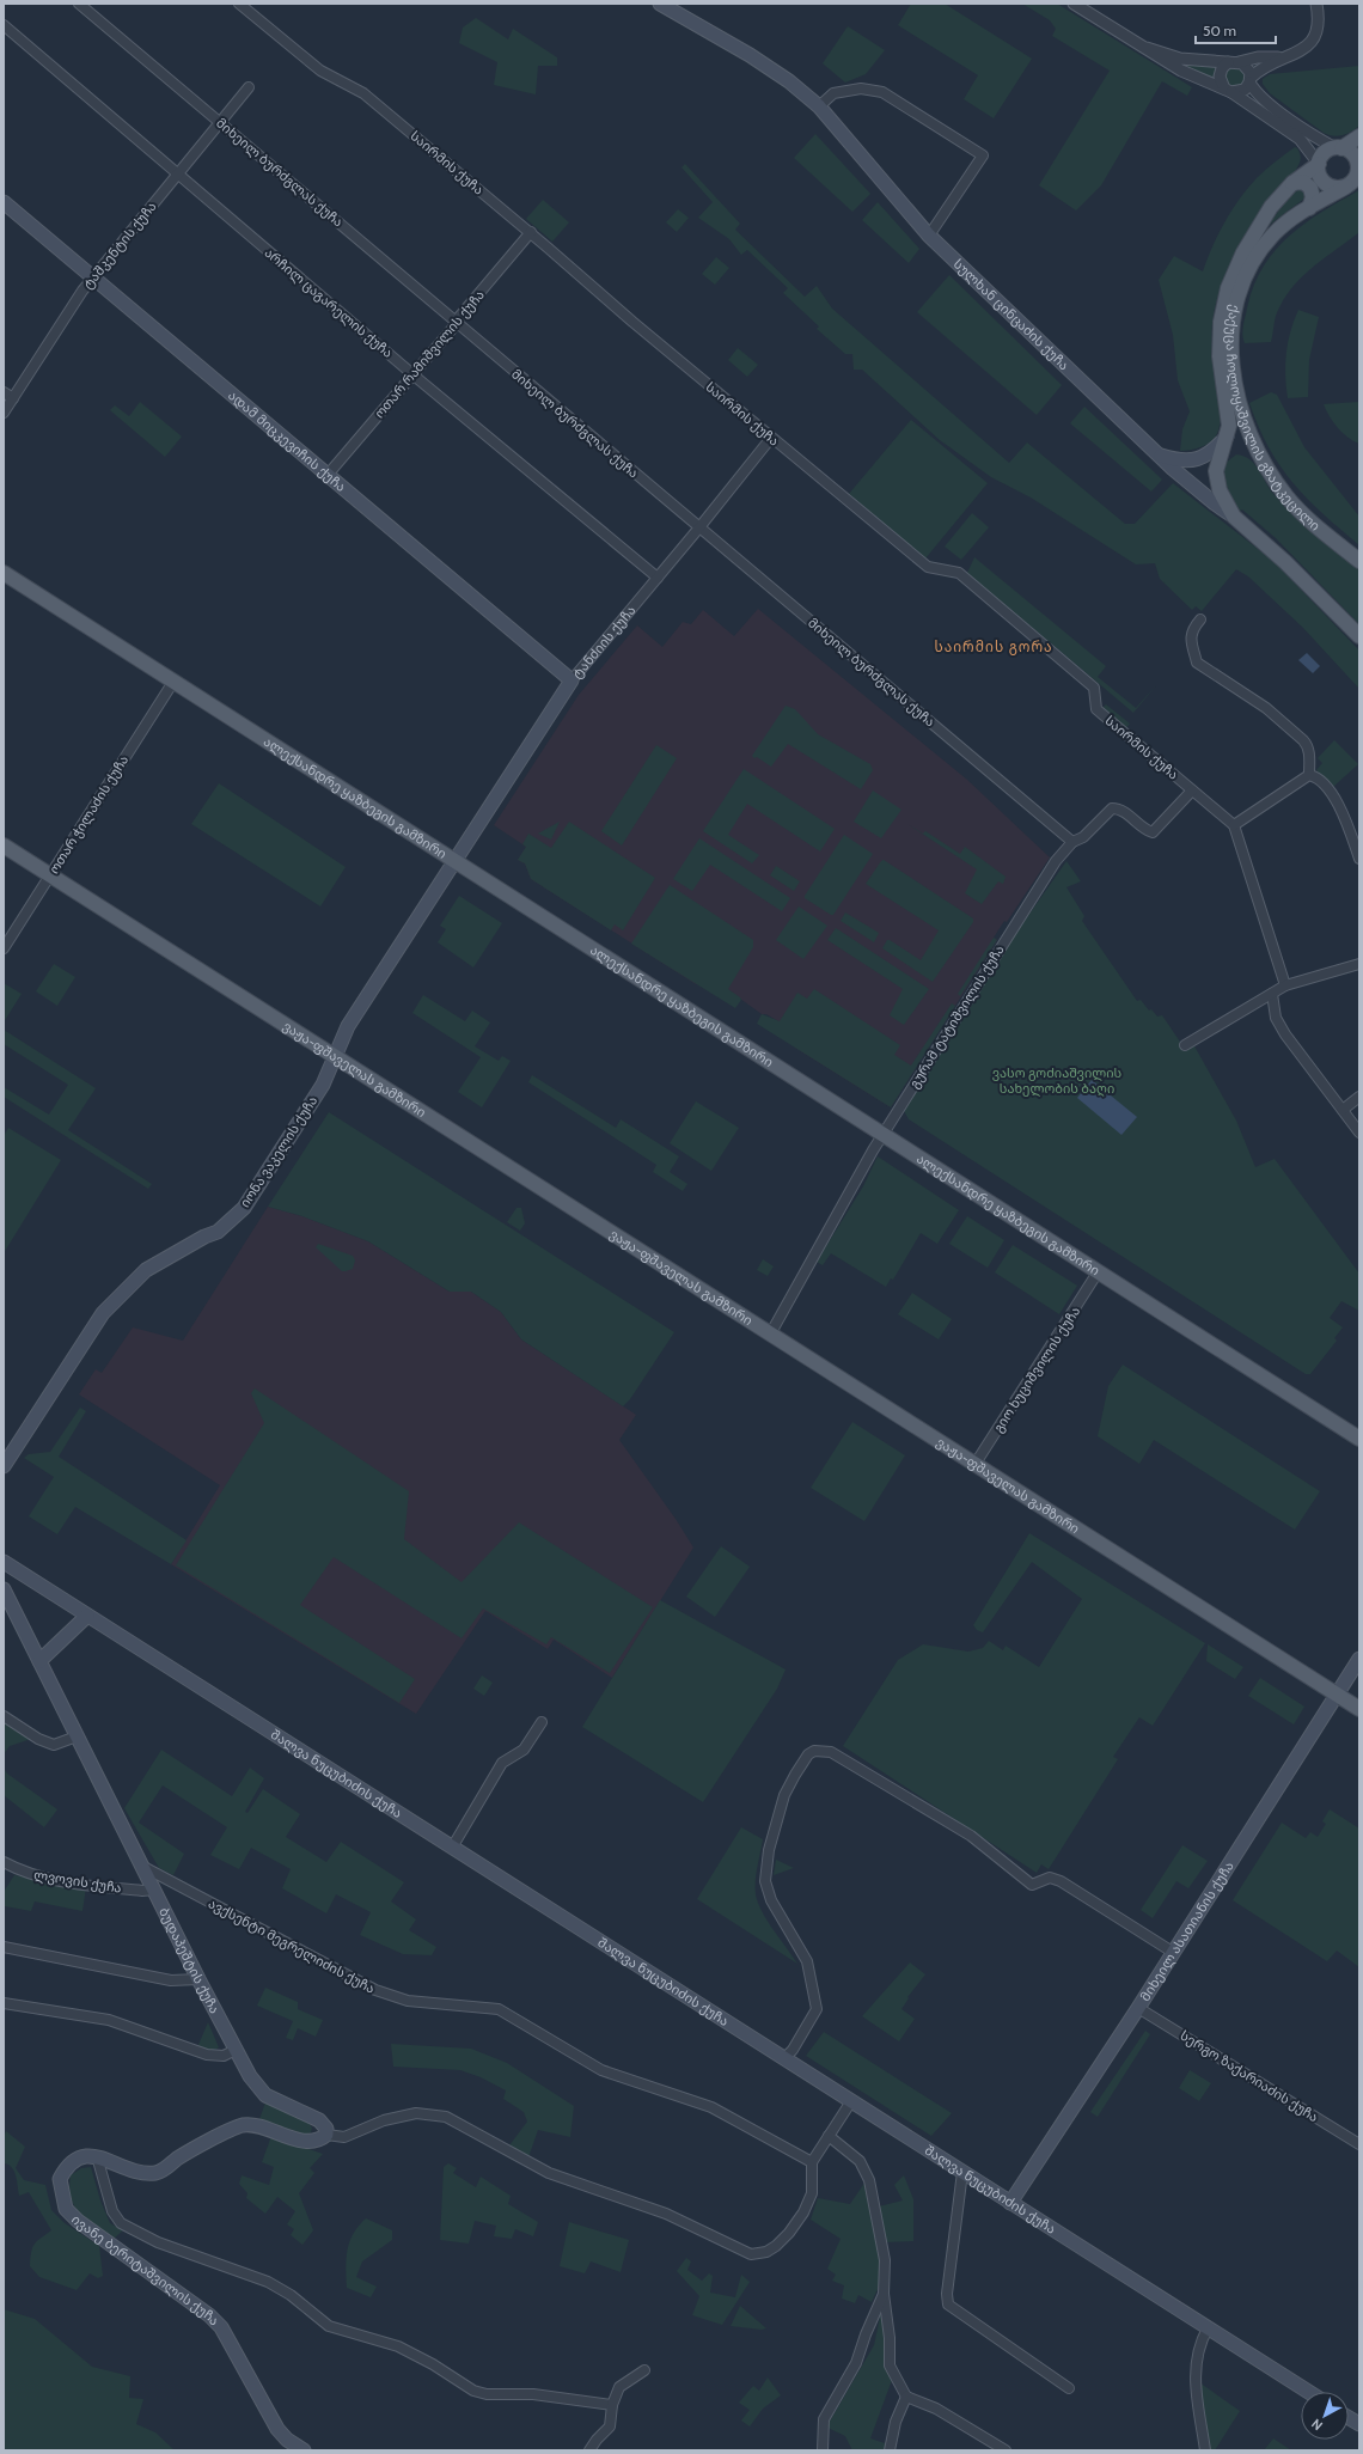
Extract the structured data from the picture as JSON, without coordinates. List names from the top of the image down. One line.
{"streets":{"main road":["სულხან ცინცაძის ქუჩა","ქაქუცა ჩოლოყაშვილის გზატკეცილი","ადამ მიცკევიჩის ქუჩა","ტანძიის ქუჩა","ალექსანდრე ყაზბეგის გამზირი","ვაჟა-ფშაველას გამზირი","იონა ვაკელის ქუჩა","შალვა ნუცუბიძის ქუჩა","მიხეილ ასათიანის ქუჩა","ბუდაპეშტის ქუჩა","ივანე ბერიტაშვილის ქუჩა"],"street":["საირმის ქუჩა","მიხეილ ბურძგლას ქუჩა","ტაშკენტის ქუჩა","არჩილ ცაგარელის ქუჩა","ოთარ რამიშვილის ქუჩა","ოთარ ჭილაძის ქუჩა","გურამ ტატიშვილის ქუჩა","გიო ხუციშვილის ქუჩა","ლვოვის ქუჩა","ავქსენტი მეგრელიძის ქუჩა","სერგო ზაქარიაძის ქუჩა"]},"crossings":[["საირმის ქუჩა","ოთარ რამიშვილის ქუჩა"],["საირმის ქუჩა","ტანძიის ქუჩა"],["საირმის ქუჩა","გურამ ტატიშვილის ქუჩა"],["მიხეილ ბურძგლას ქუჩა","ტაშკენტის ქუჩა"],["მიხეილ ბურძგლას ქუჩა","ოთარ რამიშვილის ქუჩა"],["მიხეილ ბურძგლას ქუჩა","ტანძიის ქუჩა"],["მიხეილ ბურძგლას ქუჩა","გურამ ტატიშვილის ქუჩა"],["ტაშკენტის ქუჩა","არჩილ ცაგარელის ქუჩა"],["ტაშკენტის ქუჩა","ადამ მიცკევიჩის ქუჩა"],["არჩილ ცაგარელის ქუჩა","ოთარ რამიშვილის ქუჩა"],["არჩილ ცაგარელის ქუჩა","ტანძიის ქუჩა"],["სულხან ცინცაძის ქუჩა","ქაქუცა ჩოლოყაშვილის გზატკეცილი"],["ოთარ რამიშვილის ქუჩა","ადამ მიცკევიჩის ქუჩა"],["ადამ მიცკევიჩის ქუჩა","ტანძიის ქუჩა"],["ტანძიის ქუჩა","ალექსანდრე ყაზბეგის გამზირი"],["ტანძიის ქუჩა","იონა ვაკელის ქუჩა"],["ალექსანდრე ყაზბეგის გამზირი","ოთარ ჭილაძის ქუჩა"],["ალექსანდრე ყაზბეგის გამზირი","გურამ ტატიშვილის ქუჩა"],["ალექსანდრე ყაზბეგის გამზირი","იონა ვაკელის ქუჩა"],["ალექსანდრე ყაზბეგის გამზირი","გიო ხუციშვილის ქუჩა"],["ოთარ ჭილაძის ქუჩა","ვაჟა-ფშაველას გამზირი"],["გურამ ტატიშვილის ქუჩა","ვაჟა-ფშაველას გამზირი"],["ვაჟა-ფშაველას გამზირი","იონა ვაკელის ქუჩა"],["ვაჟა-ფშაველას გამზირი","გიო ხუციშვილის ქუჩა"],["ვაჟა-ფშაველას გამზირი","მიხეილ ასათიანის ქუჩა"],["შალვა ნუცუბიძის ქუჩა","მიხეილ ასათიანის ქუჩა"],["ლვოვის ქუჩა","ბუდაპეშტის ქუჩა"],["მიხეილ ასათიანის ქუჩა","სერგო ზაქარიაძის ქუჩა"],["ავქსენტი მეგრელიძის ქუჩა","ბუდაპეშტის ქუჩა"]],"districts":["საირმის გორა"],"parks":["ვასო გოძიაშვილის სახელობის ბაღი"],"scale_bar":"50 m","north":"bottom left"}
